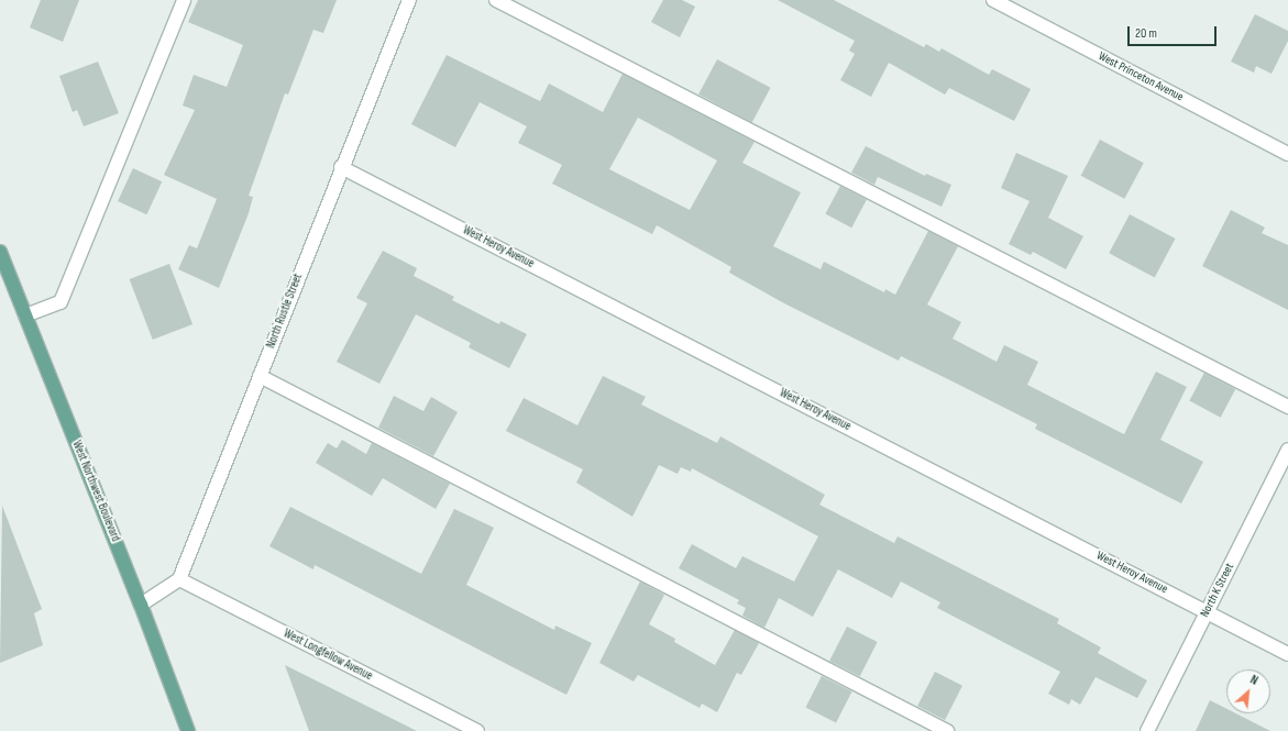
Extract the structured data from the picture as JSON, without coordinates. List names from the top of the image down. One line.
{"streets":{"main road":["West Northwest Boulevard"],"street":["West Princeton Avenue","West Heroy Avenue","North Rustle Street","North K Street","West Longfellow Avenue"]},"crossings":[["West Heroy Avenue","North Rustle Street"],["West Heroy Avenue","North K Street"],["North Rustle Street","West Longfellow Avenue"]],"scale_bar":"20 m","north":"top right"}
